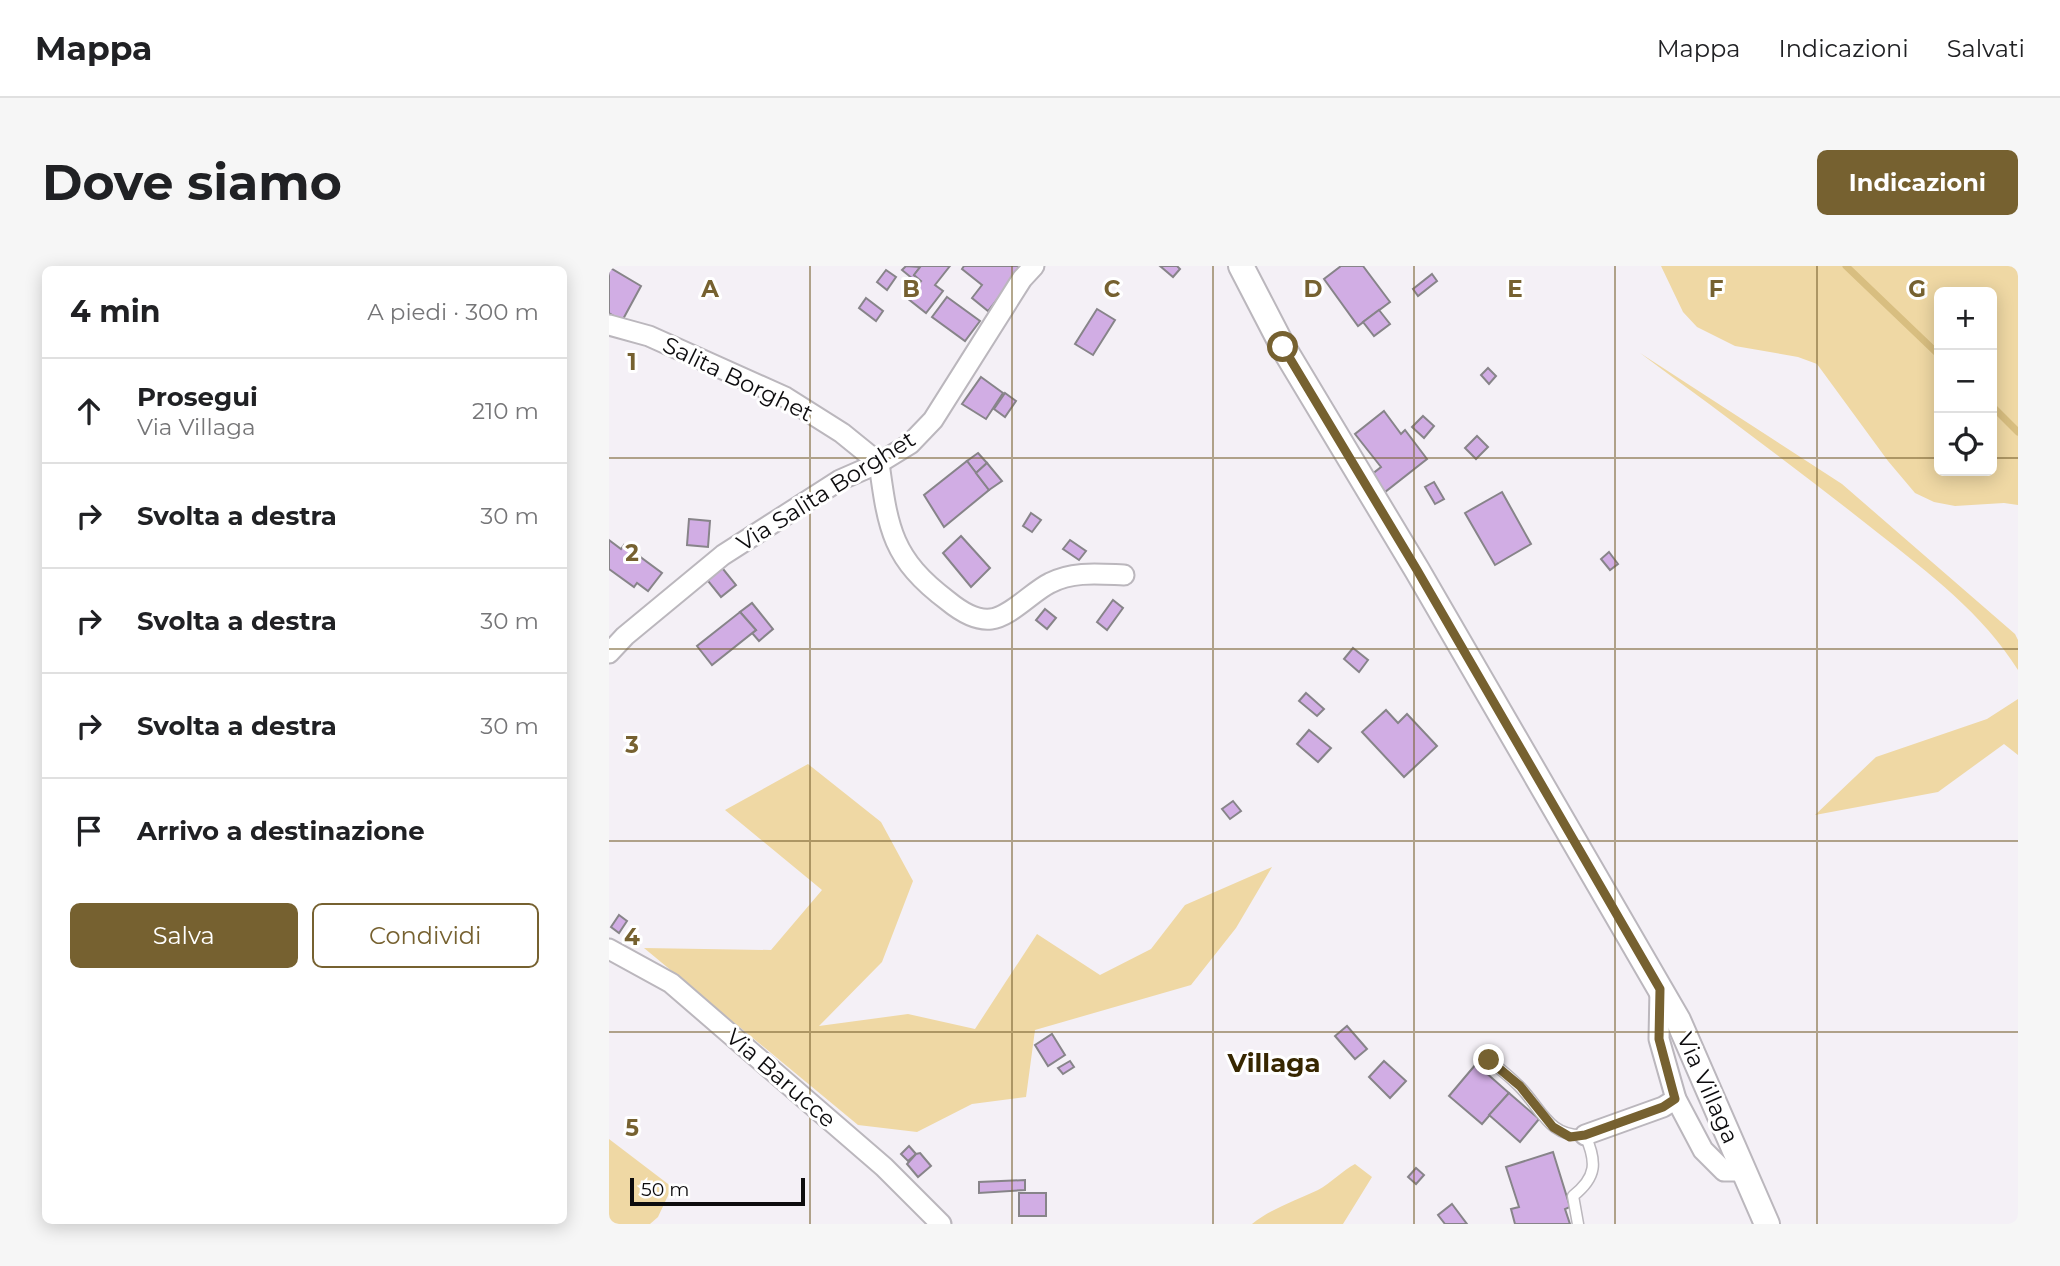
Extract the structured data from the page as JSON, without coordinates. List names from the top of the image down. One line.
{"streets":{"street":["Salita Borghet","Via Salita Borghet","Via Barucce","Via Villaga"]},"crossings":[["Salita Borghet","Via Salita Borghet"]],"districts":["Villaga"],"scale_bar":"50 m","page":{"header":"Mappa","nav":["Mappa","Indicazioni","Salvati"],"buttons":["Indicazioni",["Salva","Condividi"]],"title":"Dove siamo","heading":["4 min","A piedi · 300 m"],"map_buttons":["+","−"],"list":[["Prosegui","Via Villaga","210 m"],["Svolta a destra","30 m"],["Svolta a destra","30 m"],["Svolta a destra","30 m"],"Arrivo a destinazione"],"scale":"50 m"},"grid":{"columns":["A","B","C","D","E","F","G"],"rows":["1","2","3","4","5"]}}
